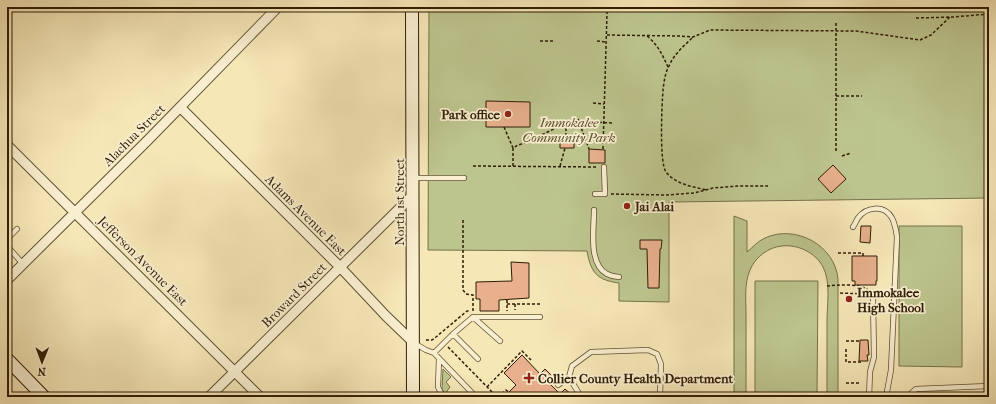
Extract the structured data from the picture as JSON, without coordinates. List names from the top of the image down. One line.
{"streets":{"street":["Alachua Street","North 1st Street","Adams Avenue East","Jefferson Avenue East","Broward Street"]},"crossings":[["Alachua Street","Adams Avenue East"],["Alachua Street","Jefferson Avenue East"],["North 1st Street","Adams Avenue East"],["North 1st Street","Broward Street"],["Adams Avenue East","Broward Street"],["Jefferson Avenue East","Broward Street"]],"parks":["Immokalee Community Park"],"places":{"other":["Park office","Jai Alai","Immokalee High School"],"health":["Collier County Health Department"]},"north":"bottom"}
